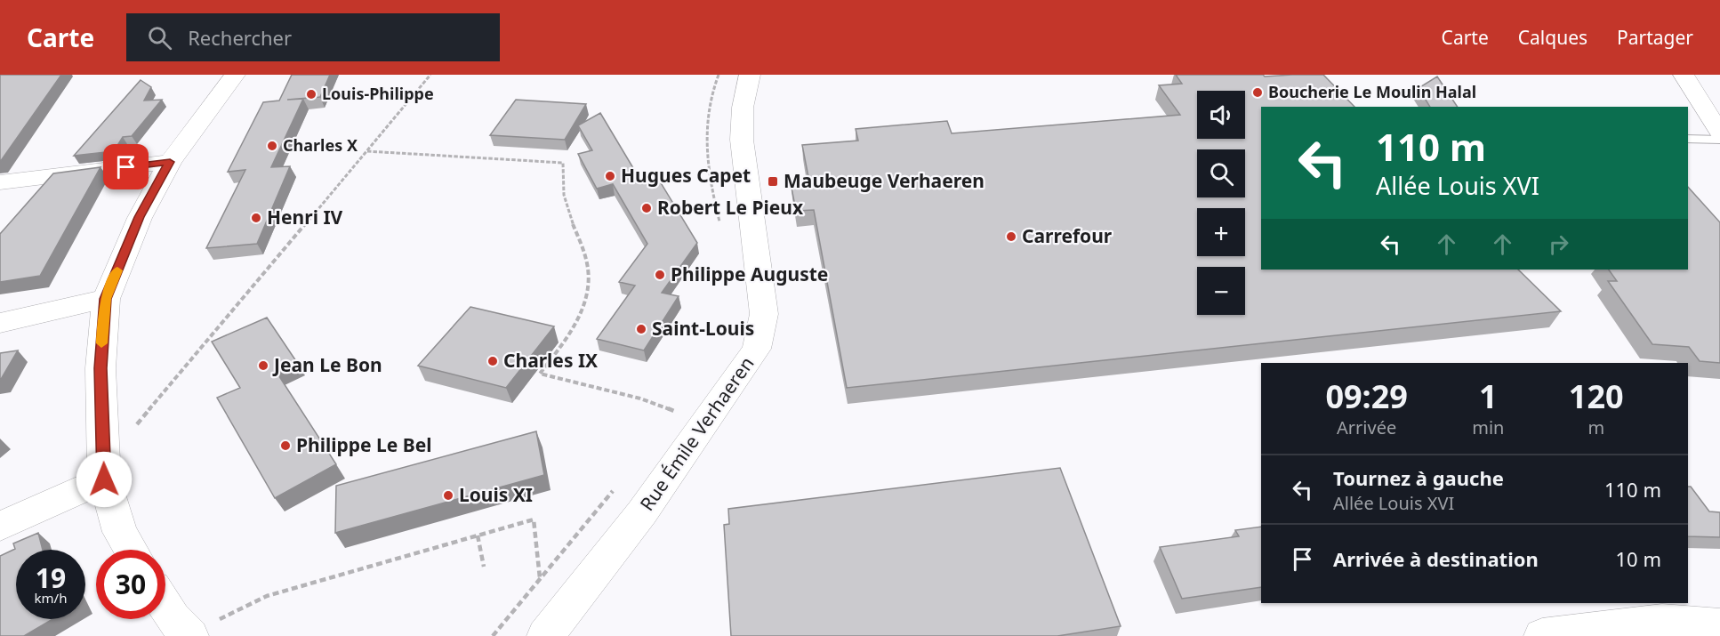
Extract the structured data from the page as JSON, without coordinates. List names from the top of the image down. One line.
{"streets":{"street":["Rue Émile Verhaeren"]},"places":{"other":["Boucherie Le Moulin Halal","Louis-Philippe","Charles X","Hugues Capet","Robert Le Pieux","Henri IV","Carrefour","Philippe Auguste","Saint-Louis","Charles IX","Jean Le Bon","Philippe Le Bel","Louis XI"],"transit":["Maubeuge Verhaeren"]},"page":{"header":"Carte","search":"Rechercher","nav":["Carte","Calques","Partager"],"map_buttons":["+","−"],"turn":["110 m","Allée Louis XVI"],"eta":["09:29","Arrivée","1","min","120","m"],"list":[{"name":"Tournez à gauche","note":"Allée Louis XVI","value":"110 m"},{"name":"Arrivée à destination","value":"10 m"}],"speed":"19 km/h","limit":"30"}}
